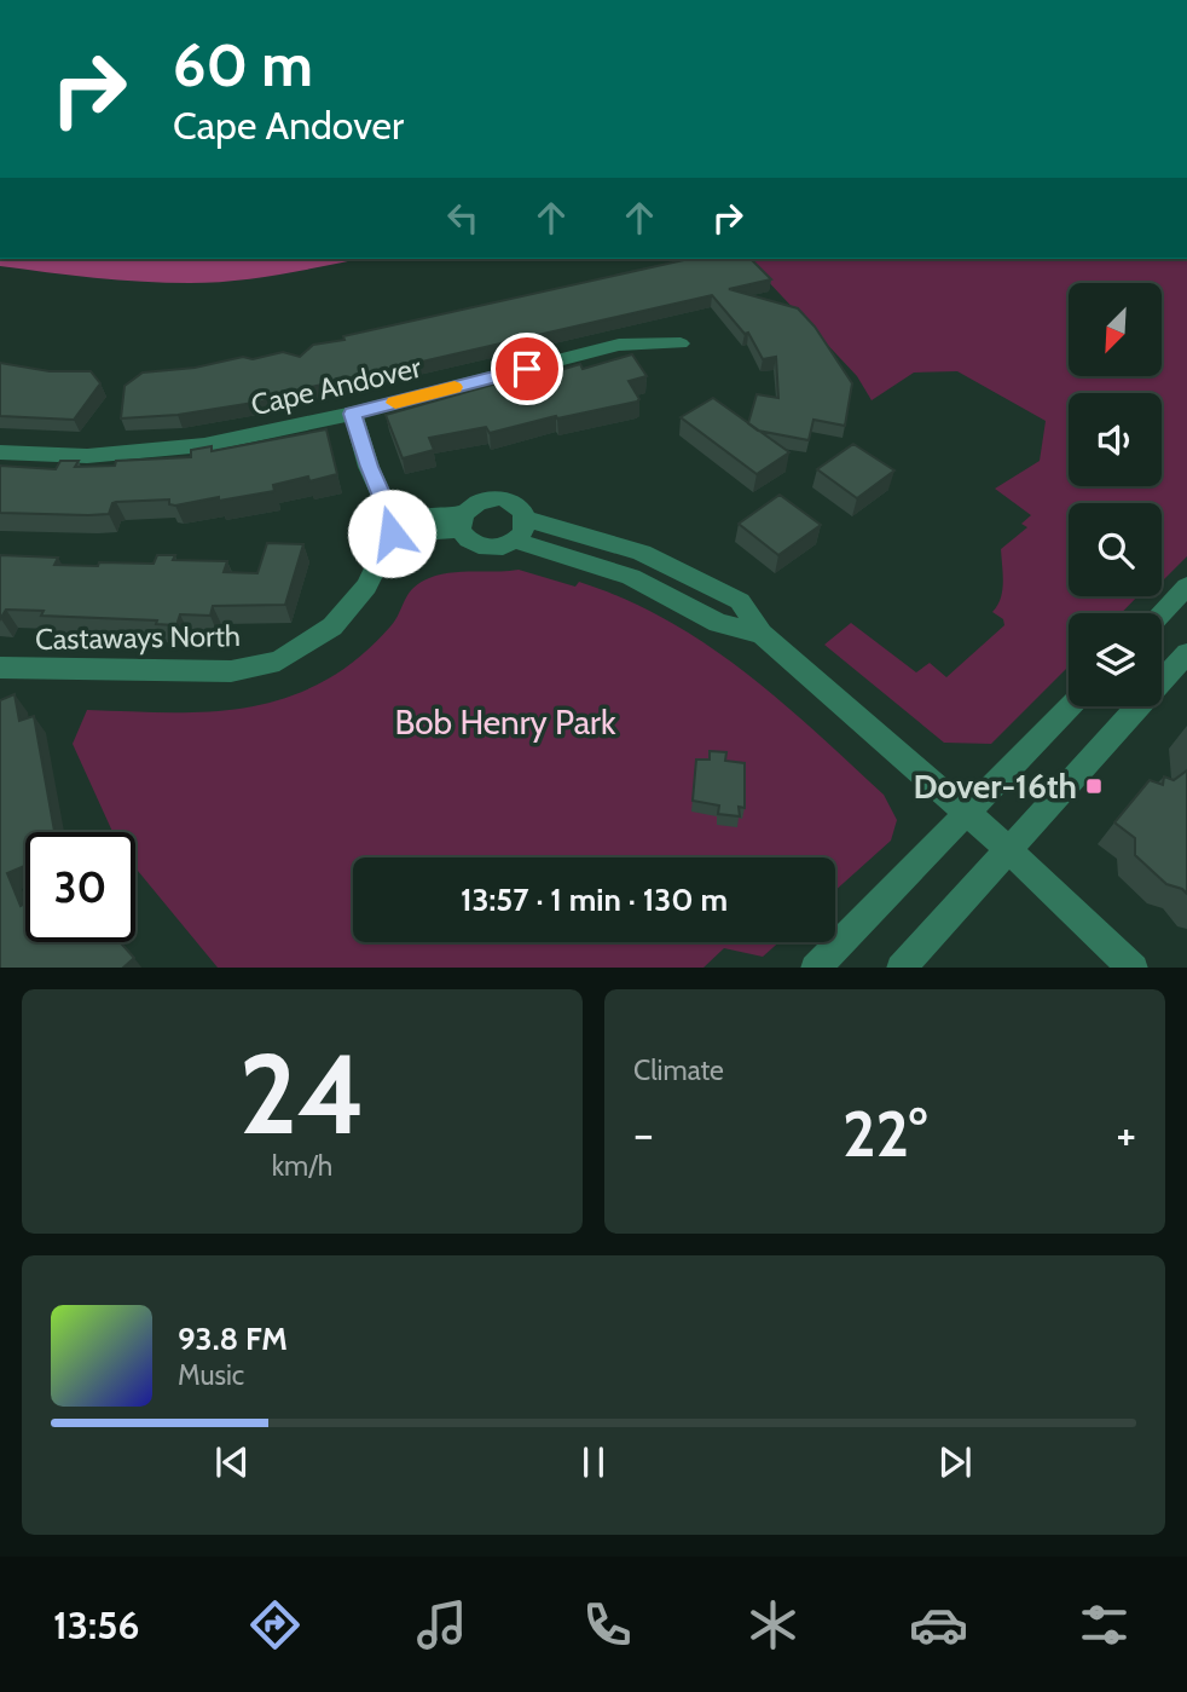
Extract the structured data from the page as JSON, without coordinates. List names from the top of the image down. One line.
{"streets":{"street":["Cape Andover","Castaways North"]},"parks":["Bob Henry Park"],"places":{"transit":["Dover-16th"]},"north":"bottom left","page":{"turn":["60 m","Cape Andover"],"limit":"30","trip":"13:57 · 1 min · 130 m","tile":[["24","km/h"],"Climate"],"heat":["−","22°","+"],"song":["93.8 FM","Music"],"tabs":"13:56"}}
